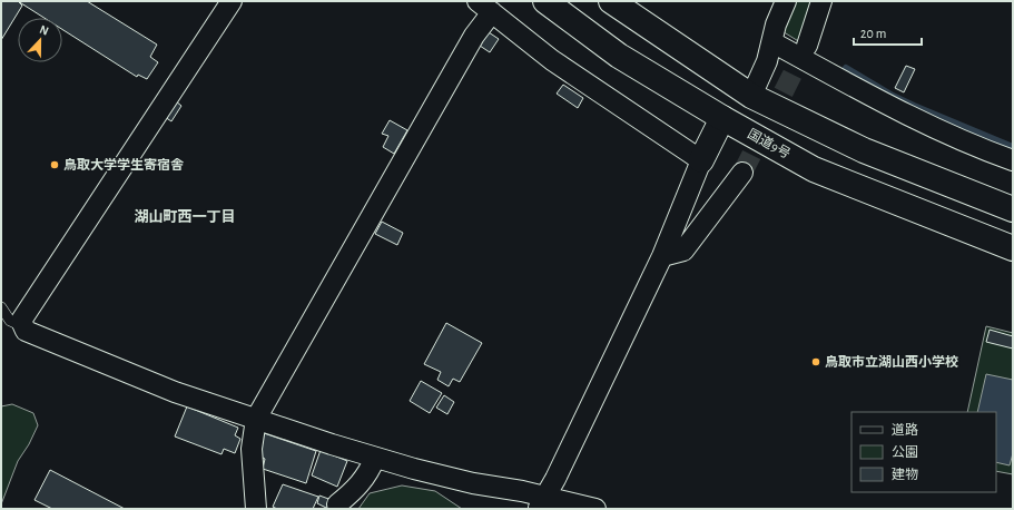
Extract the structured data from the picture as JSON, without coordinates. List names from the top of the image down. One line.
{"streets":{"main road":["国道9号"]},"districts":["湖山町西一丁目"],"places":["鳥取大学学生寄宿舎","鳥取市立湖山西小学校"],"legend":["道路","公園","建物"],"scale_bar":"20 m","north":"top"}
